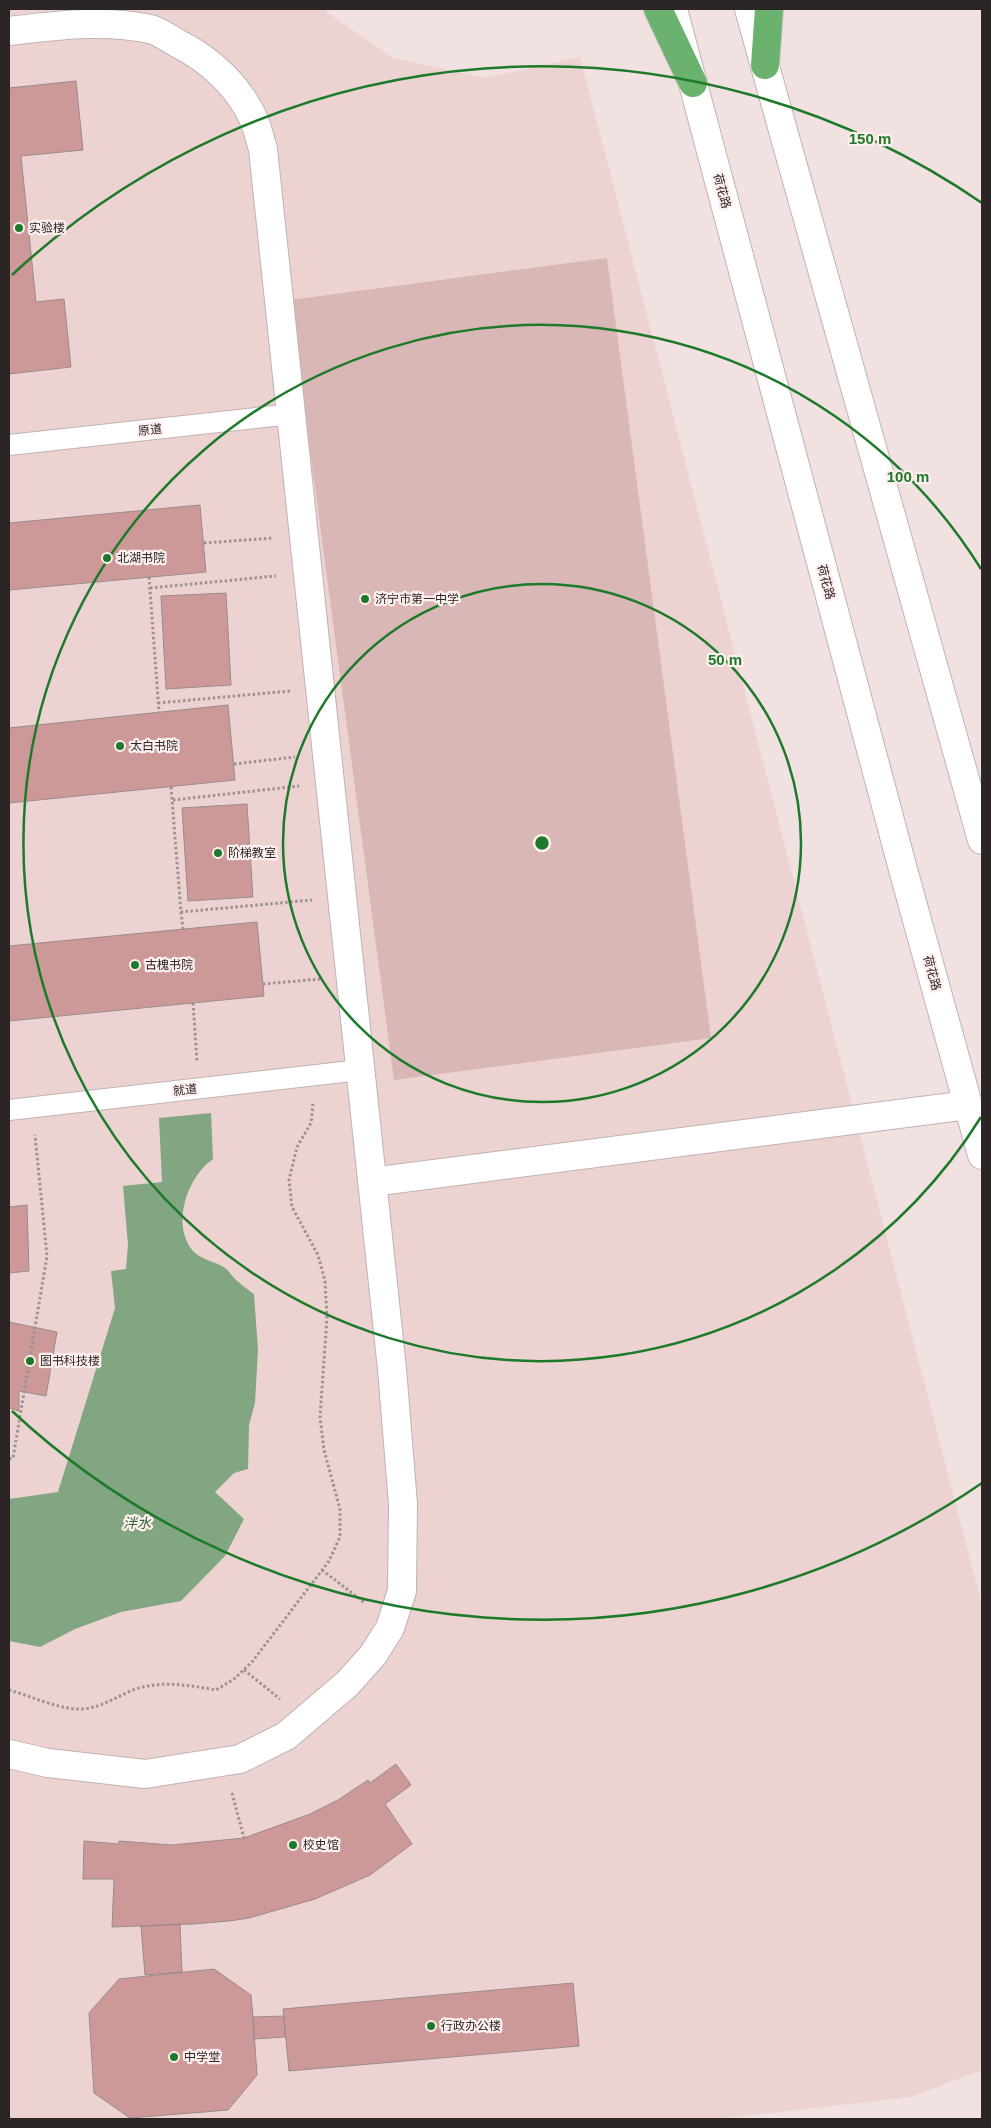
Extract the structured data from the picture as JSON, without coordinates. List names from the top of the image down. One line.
{"streets":{"street":["荷花路"],"lane":["原道","就道"]},"water":["泮水"],"places":["实验楼","北湖书院","济宁市第一中学","太白书院","阶梯教室","古槐书院","图书科技楼","校史馆","行政办公楼","中学堂"],"rings":["150 m","100 m","50 m"]}
